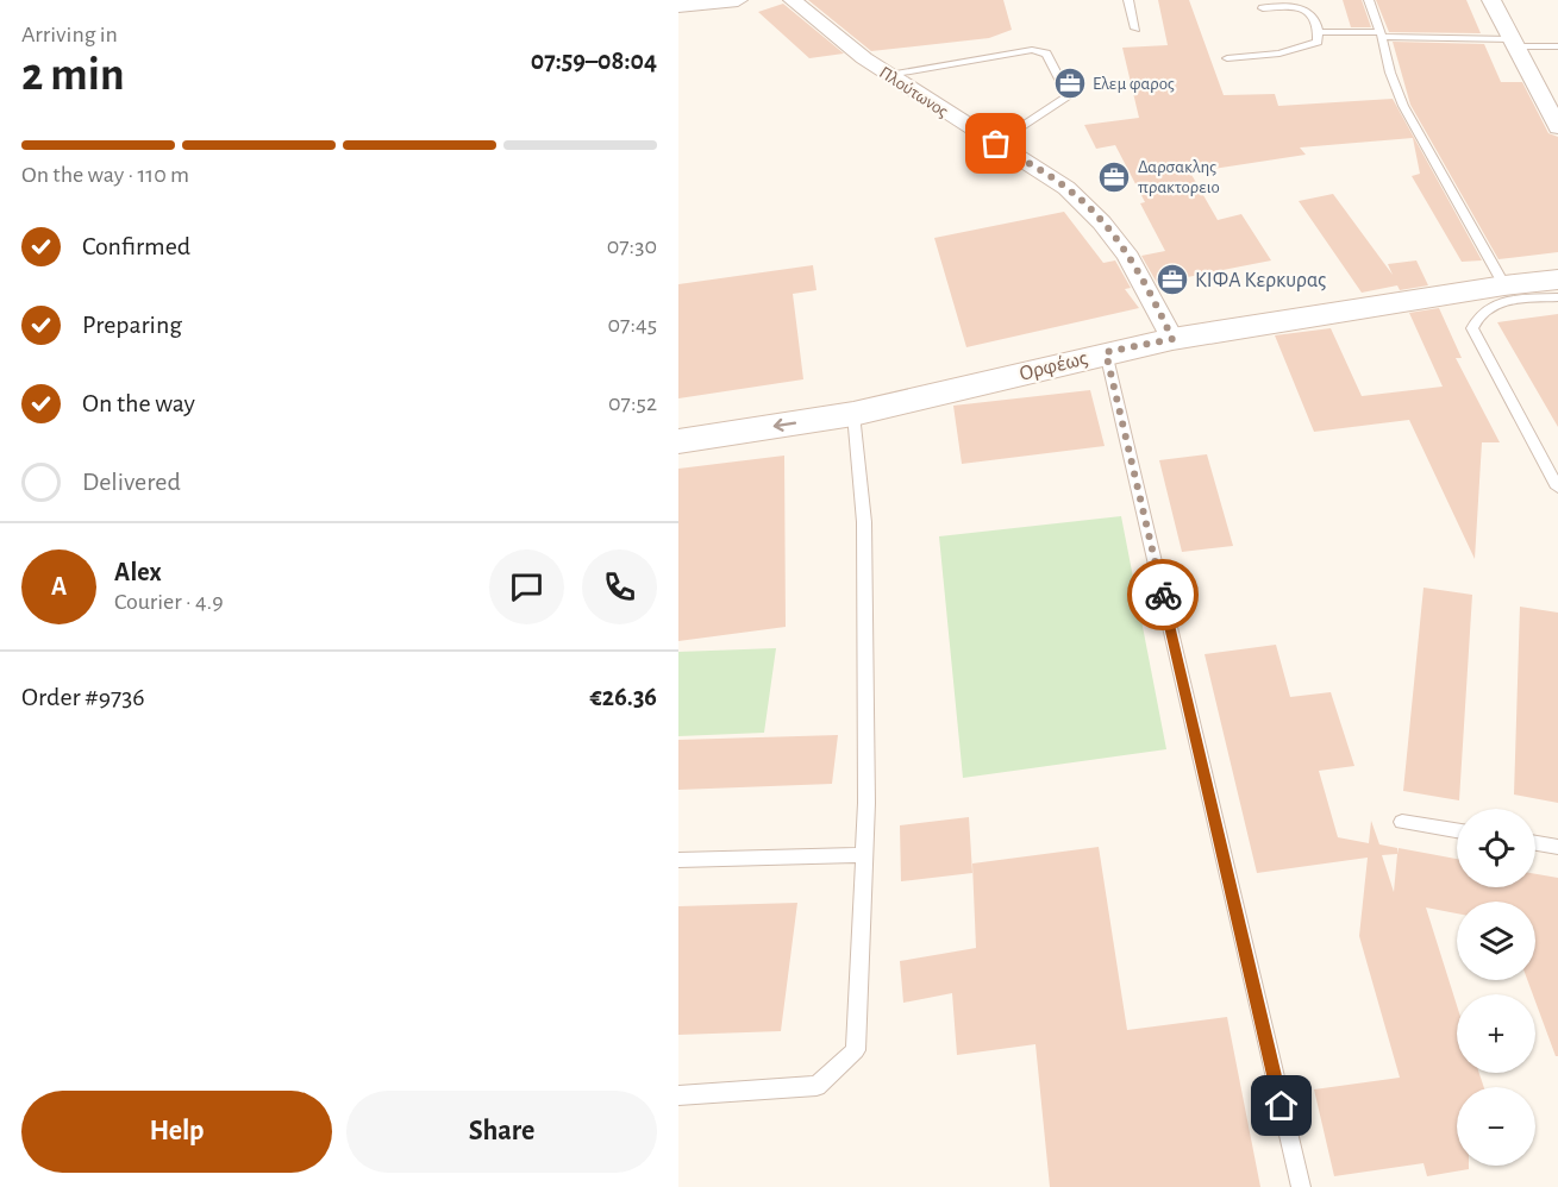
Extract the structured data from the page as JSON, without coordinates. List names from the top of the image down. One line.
{"streets":{"street":["Πλούτωνος","Ορφέως"]},"crossings":[["Πλούτωνος","Ορφέως"]],"places":{"office":["Ελεμ φαρος","Δαρσακλης πρακτορειο","ΚΙΦΑ Κερκυρας"]},"page":{"heading":["2 min","Arriving in","07:59–08:04"],"panel":["Alex","Courier · 4.9","Order #9736","€26.36"],"bar":"On the way · 110 m","list":[["Confirmed","07:30"],["Preparing","07:45"],["On the way","07:52"],"Delivered"],"round":"A","map_buttons":["+","−"],"buttons":["Help","Share"]}}
